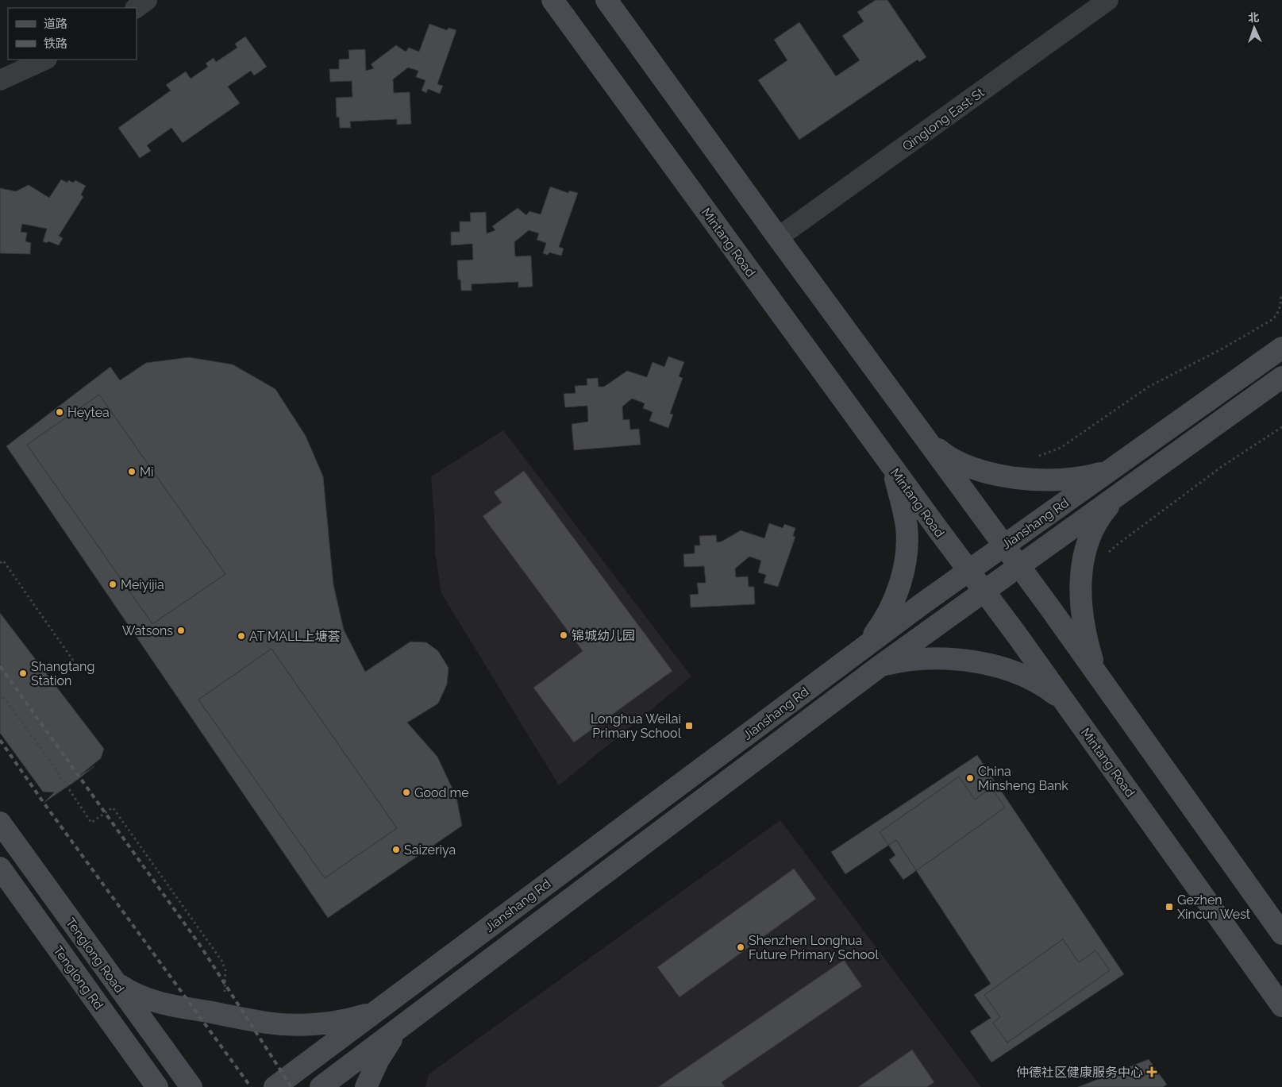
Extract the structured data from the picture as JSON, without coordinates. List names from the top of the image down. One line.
{"streets":{"main road":["Mintang Road","Jianshang Rd","Tenglong Road","Tenglong Rd"],"street":["Qinglong East St"]},"crossings":[["Mintang Road","Jianshang Rd"]],"places":{"other":["Heytea","Mi","Meiyijia","Watsons","锦城幼儿园","AT MALL上塘荟","Shangtang Station","China Minsheng Bank","Good me","Saizeriya","Shenzhen Longhua Future Primary School"],"transit":["Longhua Weilai Primary School","Gezhen Xincun West"],"health":["仲德社区健康服务中心"]},"legend":["道路","铁路"],"north":"top"}
